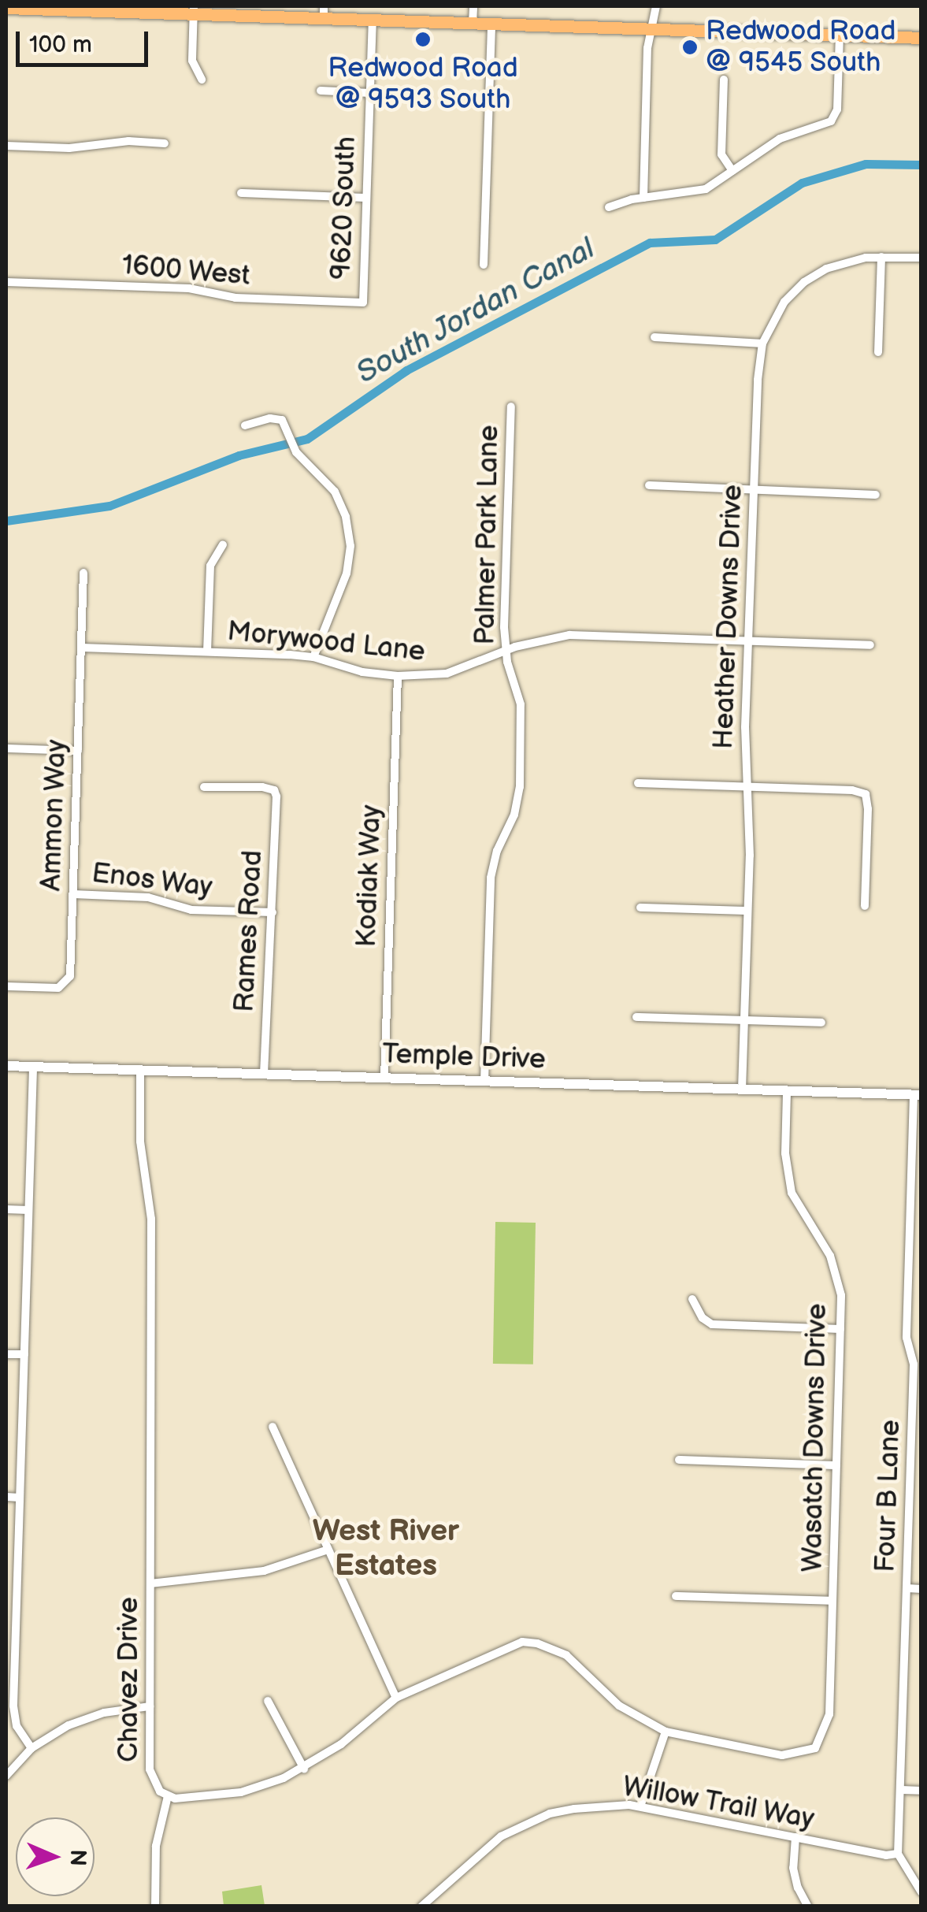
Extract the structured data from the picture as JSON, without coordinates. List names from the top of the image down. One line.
{"streets":{"street":["9620 South","1600 West","Palmer Park Lane","Heather Downs Drive","Morywood Lane","Ammon Way","Kodiak Way","Enos Way","Rames Road","Temple Drive","Wasatch Downs Drive","Four B Lane","Chavez Drive","Willow Trail Way"]},"crossings":[["9620 South","1600 West"],["Palmer Park Lane","Morywood Lane"],["Palmer Park Lane","Temple Drive"],["Heather Downs Drive","Morywood Lane"],["Heather Downs Drive","Temple Drive"],["Morywood Lane","Ammon Way"],["Morywood Lane","Kodiak Way"],["Ammon Way","Enos Way"],["Kodiak Way","Temple Drive"],["Enos Way","Rames Road"],["Rames Road","Temple Drive"],["Temple Drive","Wasatch Downs Drive"],["Temple Drive","Four B Lane"],["Temple Drive","Chavez Drive"],["Wasatch Downs Drive","Chavez Drive"],["Four B Lane","Willow Trail Way"]],"districts":["West River Estates"],"water":["South Jordan Canal"],"places":["Redwood Road @ 9593 South","Redwood Road @ 9545 South"],"scale_bar":"100 m","north":"right"}
